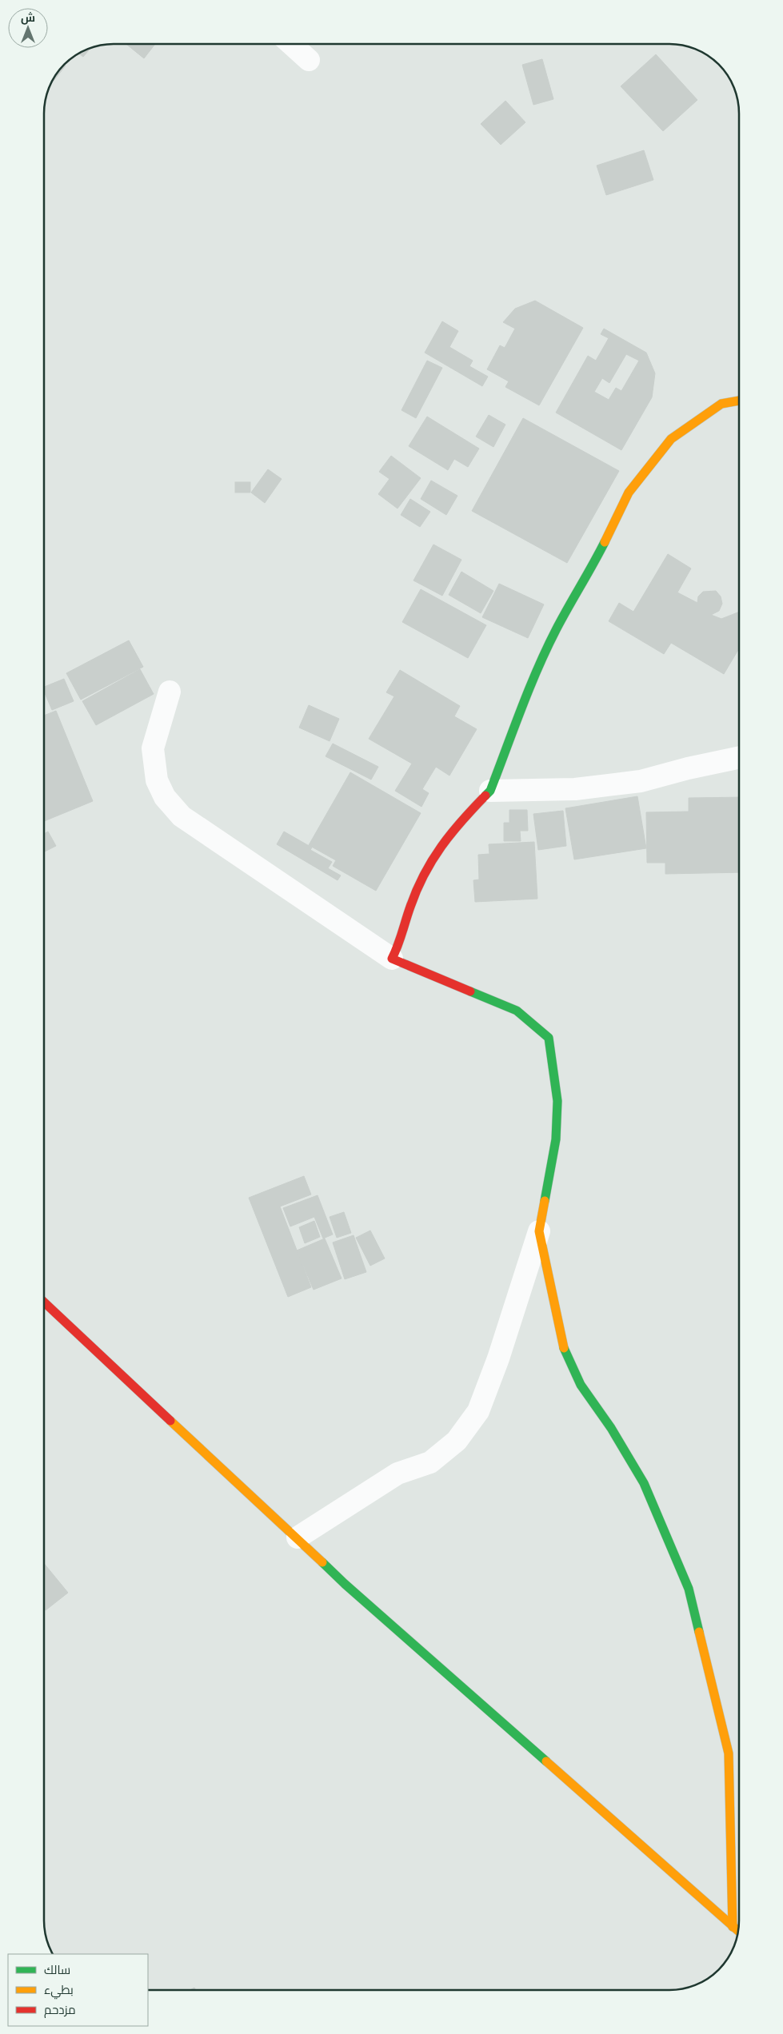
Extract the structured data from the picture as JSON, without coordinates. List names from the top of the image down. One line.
{"legend":["سالك","بطيء","مزدحم"],"north":"top"}
